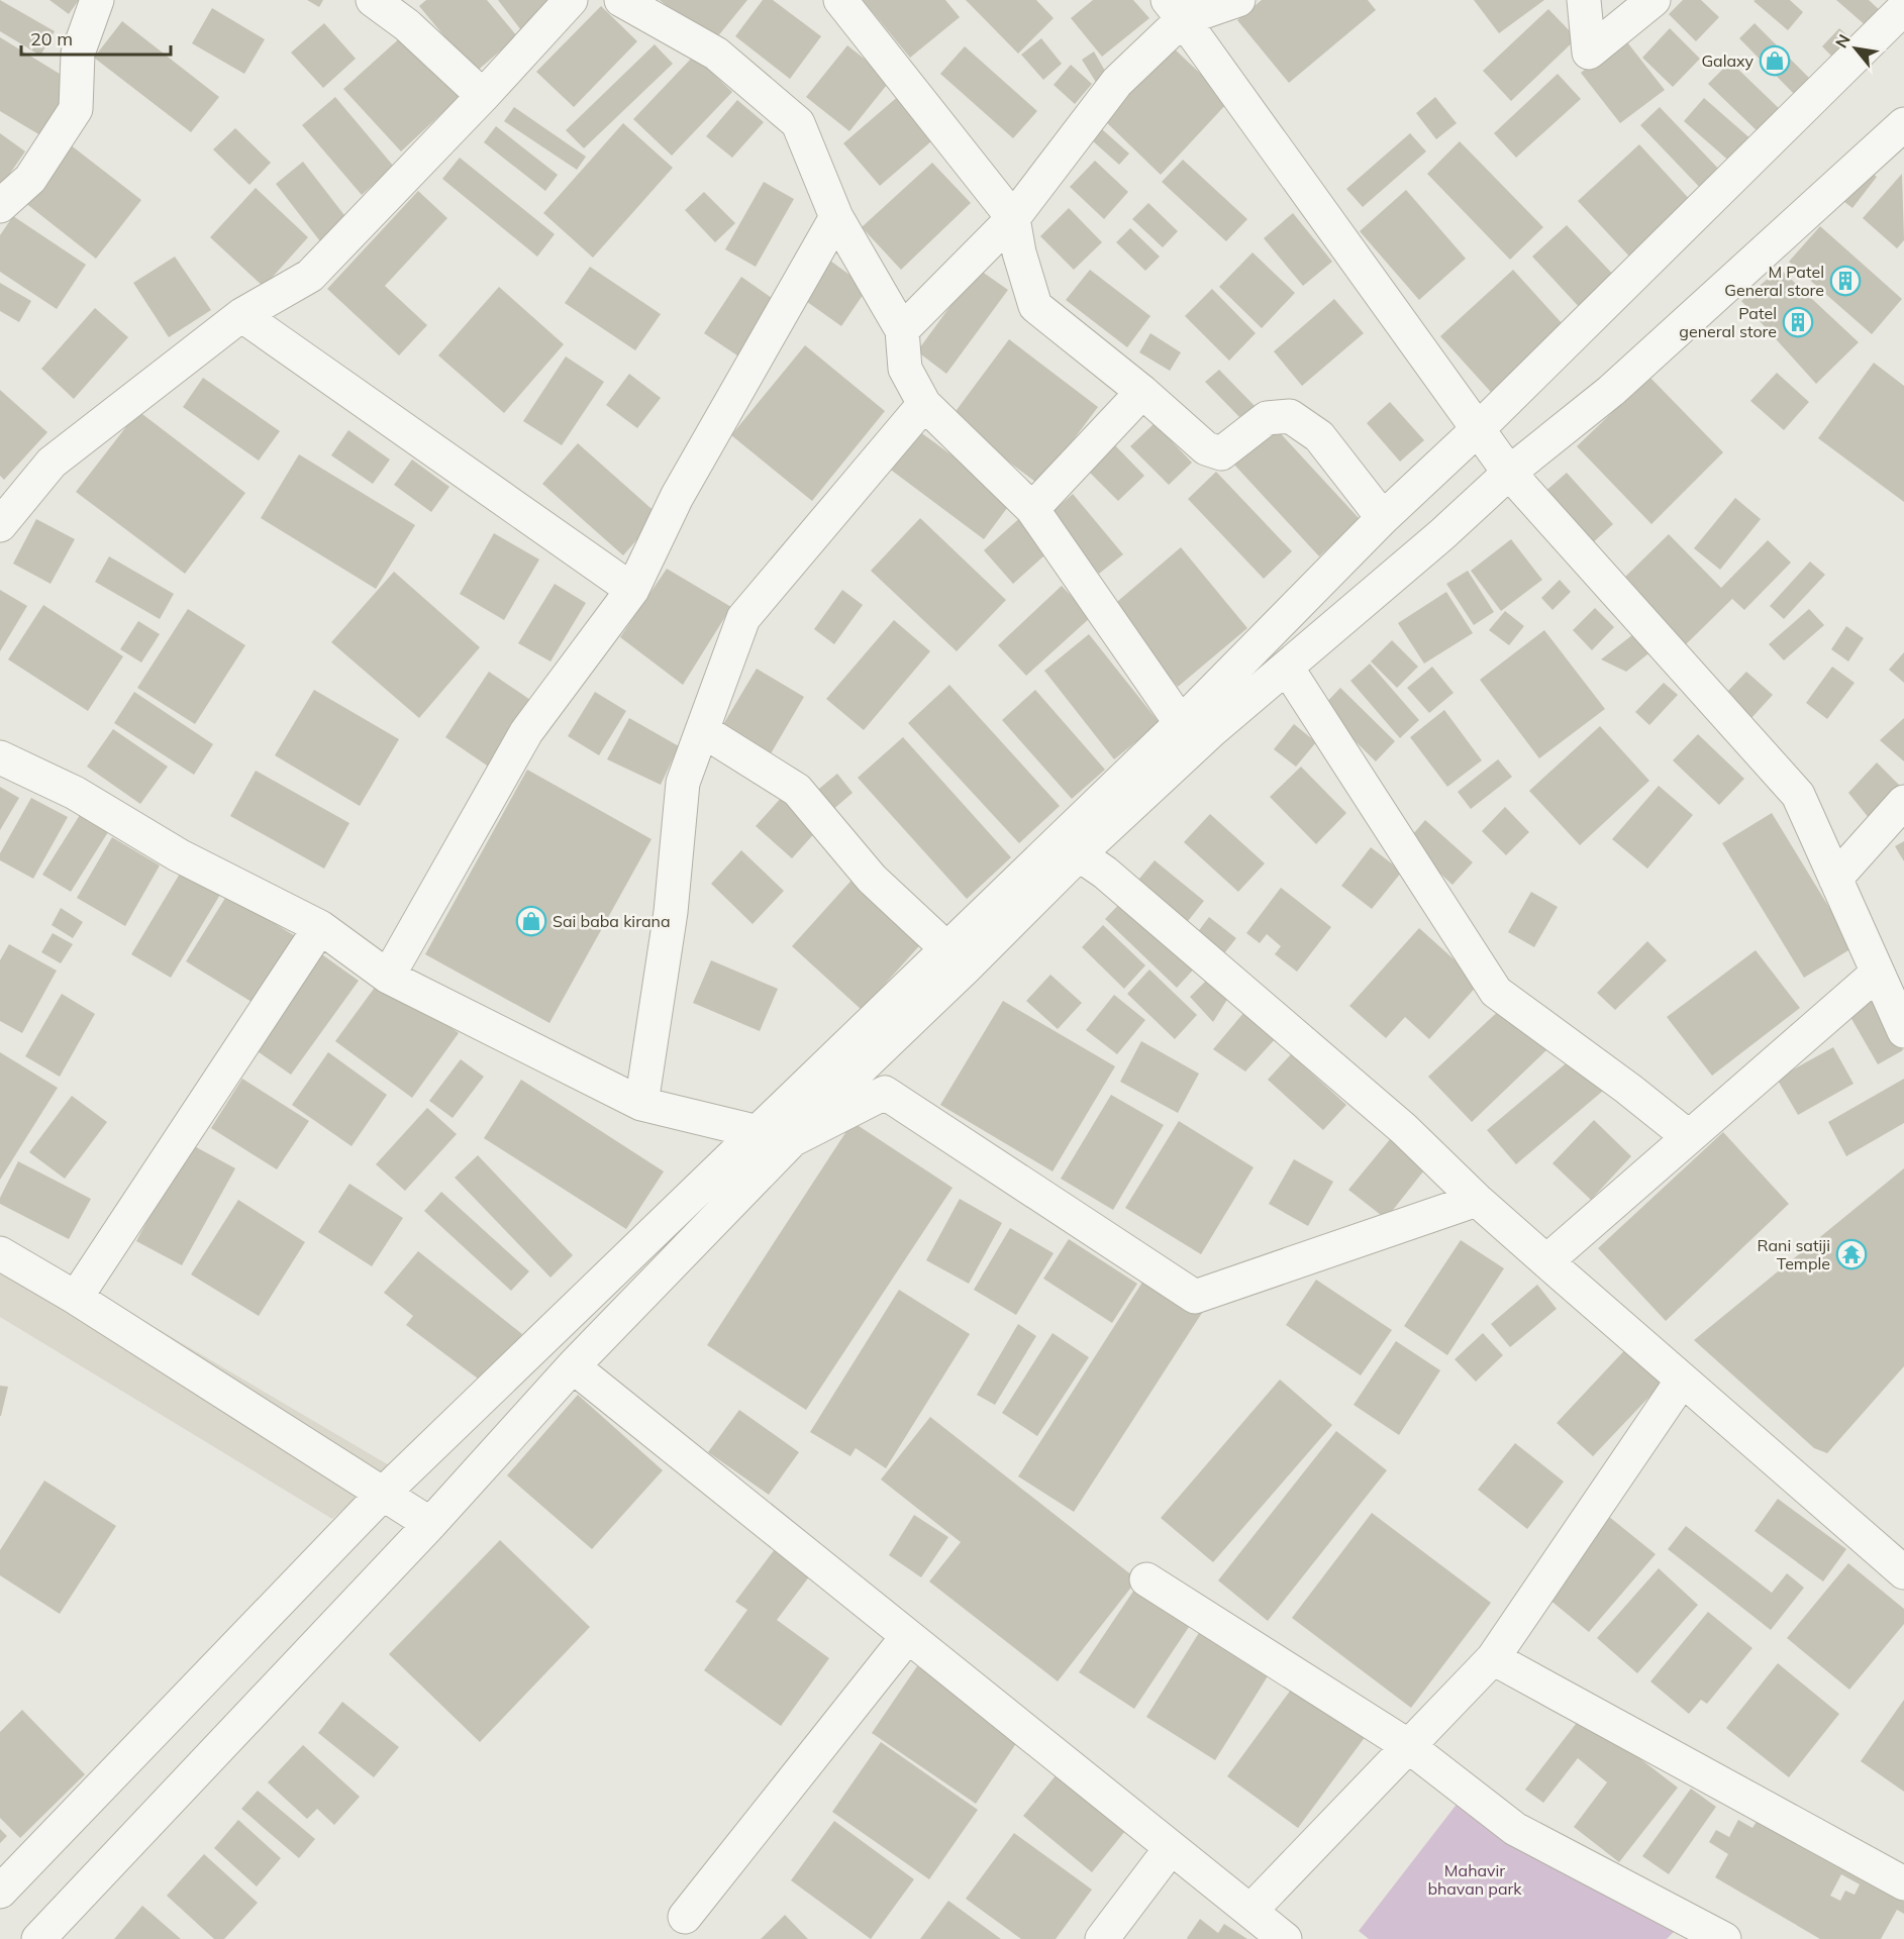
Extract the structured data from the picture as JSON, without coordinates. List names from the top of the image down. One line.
{"parks":["Mahavir bhavan park"],"places":{"shop":["Galaxy","Sai baba kirana"],"building":["M Patel General store","Patel general store"],"temple":["Rani satiji Temple"]},"scale_bar":"20 m","north":"top left"}
